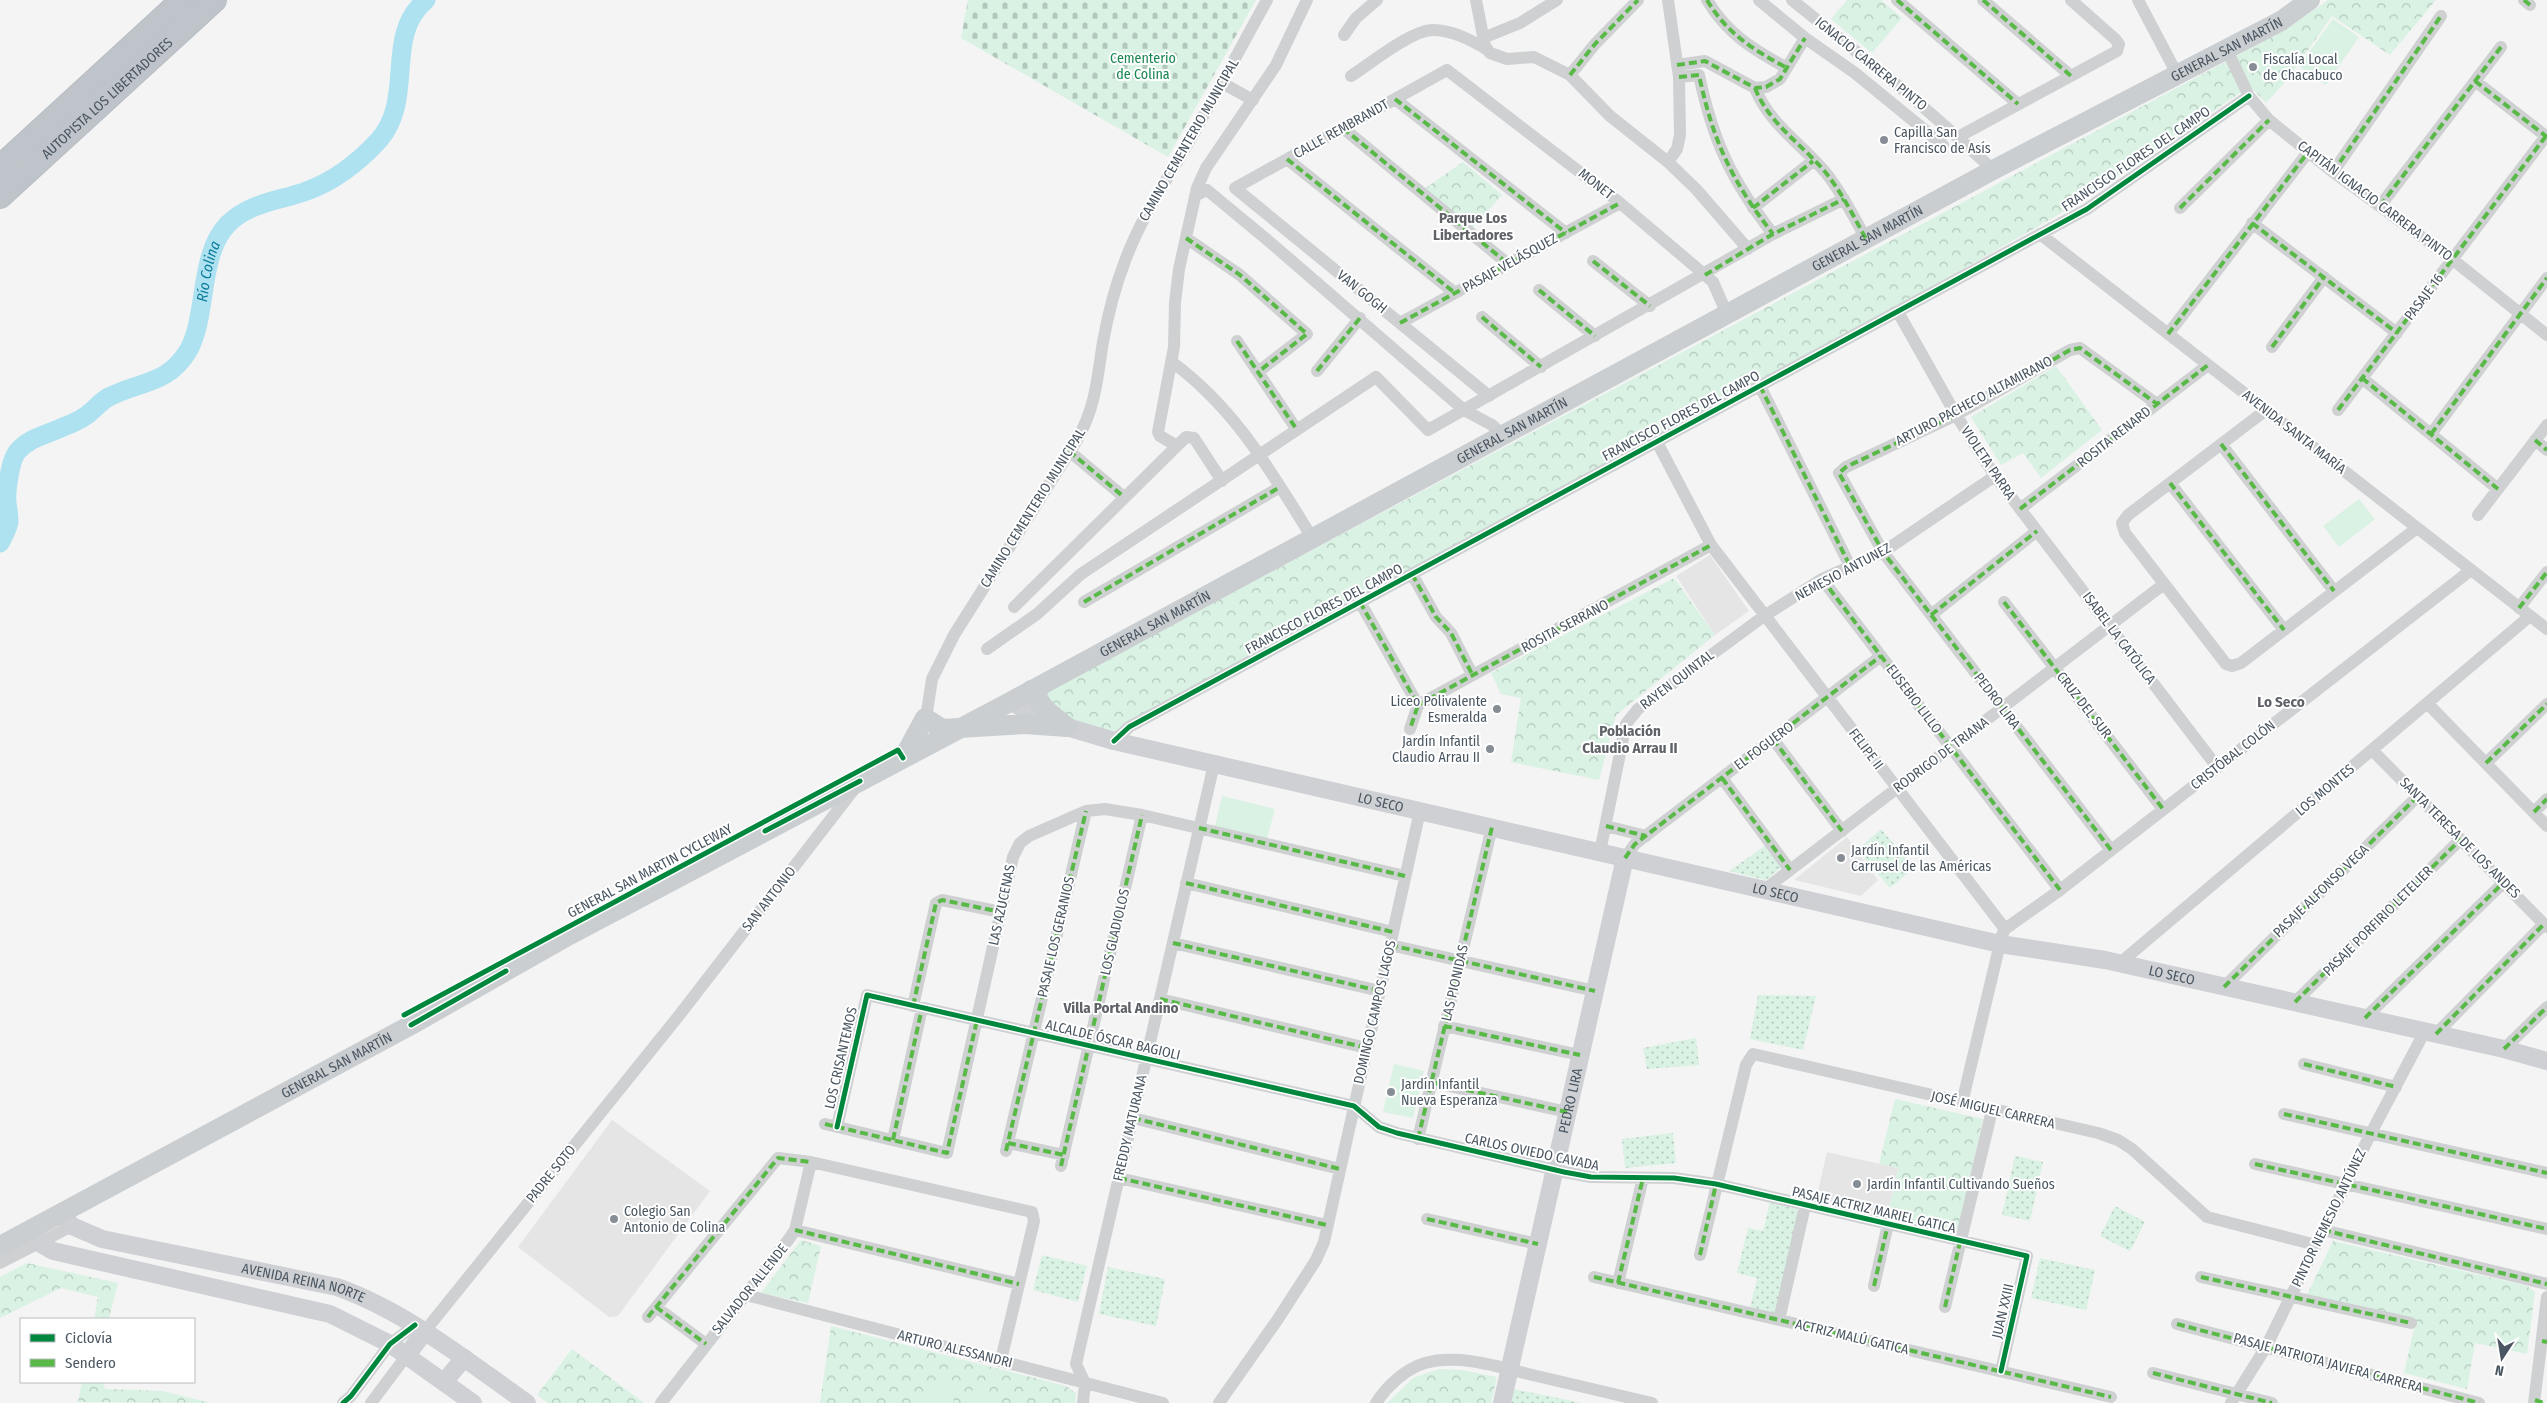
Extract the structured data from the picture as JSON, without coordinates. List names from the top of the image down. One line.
{"streets":{"highway":["AUTOPISTA LOS LIBERTADORES"],"main road":["GENERAL SAN MARTÍN"],"street":["IGNACIO CARRERA PINTO","CALLE REMBRANDT","CAMINO CEMENTERIO MUNICIPAL","FRANCISCO FLORES DEL CAMPO","MONET","CAPITÁN IGNACIO CARRERA PINTO","PASAJE VELÁSQUEZ","VAN GOGH","PASAJE 16","ARTURO PACHECO ALTAMIRANO","AVENIDA SANTA MARÍA","ROSITA RENARD","VIOLETA PARRA","NEMESIO ANTUNEZ","ROSITA SERRANO","ISABEL LA CATÓLICA","RAYEN QUINTAL","EUSEBIO LILLO","PEDRO LIRA","CRUZ DEL SUR","EL FOGUERO","FELIPE II","RODRIGO DE TRIANA","CRISTÓBAL COLÓN","LOS MONTES","LO SECO","SANTA TERESA DE LOS ANDES","PASAJE ALFONSO VEGA","SAN ANTONIO","LAS AZUCENAS","PASAJE PORFIRIO LETELIER","LOS GLADIOLOS","PASAJE LOS GERANIOS","LAS PIONIDAS","DOMINGO CAMPOS LAGOS","ALCALDE ÓSCAR BAGIOLI","LOS CRISANTEMOS","JOSÉ MIGUEL CARRERA","FREDDY MATURANA","CARLOS OVIEDO CAVADA","PADRE SOTO","PASAJE ACTRIZ MARIEL GATICA","PINTOR NEMESIO ANTÚNEZ","AVENIDA REINA NORTE","SALVADOR ALLENDE","JUAN XXIII","ACTRIZ MALÚ GATICA","ARTURO ALESSANDRI","PASAJE PATRIOTA JAVIERA CARRERA"],"cycle path":["GENERAL SAN MARTIN CYCLEWAY"]},"crossings":[["GENERAL SAN MARTÍN","IGNACIO CARRERA PINTO"],["GENERAL SAN MARTÍN","CAMINO CEMENTERIO MUNICIPAL"],["GENERAL SAN MARTÍN","MONET"],["GENERAL SAN MARTÍN","CAPITÁN IGNACIO CARRERA PINTO"],["GENERAL SAN MARTÍN","LO SECO"],["GENERAL SAN MARTÍN","SAN ANTONIO"],["GENERAL SAN MARTÍN","AVENIDA REINA NORTE"],["CALLE REMBRANDT","MONET"],["CALLE REMBRANDT","VAN GOGH"],["FRANCISCO FLORES DEL CAMPO","CAPITÁN IGNACIO CARRERA PINTO"],["FRANCISCO FLORES DEL CAMPO","AVENIDA SANTA MARÍA"],["FRANCISCO FLORES DEL CAMPO","VIOLETA PARRA"],["FRANCISCO FLORES DEL CAMPO","FELIPE II"],["FRANCISCO FLORES DEL CAMPO","LO SECO"],["MONET","PASAJE VELÁSQUEZ"],["CAPITÁN IGNACIO CARRERA PINTO","PASAJE 16"],["PASAJE VELÁSQUEZ","VAN GOGH"],["ARTURO PACHECO ALTAMIRANO","ROSITA RENARD"],["ARTURO PACHECO ALTAMIRANO","VIOLETA PARRA"],["ARTURO PACHECO ALTAMIRANO","NEMESIO ANTUNEZ"],["ARTURO PACHECO ALTAMIRANO","PEDRO LIRA"],["AVENIDA SANTA MARÍA","ROSITA RENARD"],["AVENIDA SANTA MARÍA","CRISTÓBAL COLÓN"],["AVENIDA SANTA MARÍA","LOS MONTES"],["ROSITA RENARD","VIOLETA PARRA"],["ROSITA RENARD","ISABEL LA CATÓLICA"],["VIOLETA PARRA","NEMESIO ANTUNEZ"],["VIOLETA PARRA","ISABEL LA CATÓLICA"],["NEMESIO ANTUNEZ","RAYEN QUINTAL"],["NEMESIO ANTUNEZ","EUSEBIO LILLO"],["NEMESIO ANTUNEZ","PEDRO LIRA"],["NEMESIO ANTUNEZ","FELIPE II"],["ROSITA SERRANO","FELIPE II"],["ISABEL LA CATÓLICA","RODRIGO DE TRIANA"],["ISABEL LA CATÓLICA","CRISTÓBAL COLÓN"],["RAYEN QUINTAL","FELIPE II"],["RAYEN QUINTAL","LO SECO"],["EUSEBIO LILLO","EL FOGUERO"],["EUSEBIO LILLO","RODRIGO DE TRIANA"],["EUSEBIO LILLO","CRISTÓBAL COLÓN"],["PEDRO LIRA","EL FOGUERO"],["PEDRO LIRA","RODRIGO DE TRIANA"],["PEDRO LIRA","CRISTÓBAL COLÓN"],["PEDRO LIRA","LO SECO"],["PEDRO LIRA","CARLOS OVIEDO CAVADA"],["CRUZ DEL SUR","RODRIGO DE TRIANA"],["CRUZ DEL SUR","CRISTÓBAL COLÓN"],["EL FOGUERO","FELIPE II"],["EL FOGUERO","LO SECO"],["FELIPE II","RODRIGO DE TRIANA"],["FELIPE II","CRISTÓBAL COLÓN"],["FELIPE II","LO SECO"],["RODRIGO DE TRIANA","LO SECO"],["CRISTÓBAL COLÓN","LO SECO"],["LOS MONTES","LO SECO"],["LOS MONTES","SANTA TERESA DE LOS ANDES"],["LO SECO","PASAJE ALFONSO VEGA"],["LO SECO","PASAJE PORFIRIO LETELIER"],["LO SECO","LAS PIONIDAS"],["LO SECO","DOMINGO CAMPOS LAGOS"],["LO SECO","FREDDY MATURANA"],["LO SECO","PINTOR NEMESIO ANTÚNEZ"],["SANTA TERESA DE LOS ANDES","PASAJE ALFONSO VEGA"],["SANTA TERESA DE LOS ANDES","PASAJE PORFIRIO LETELIER"],["SANTA TERESA DE LOS ANDES","PINTOR NEMESIO ANTÚNEZ"],["SAN ANTONIO","PADRE SOTO"],["LAS AZUCENAS","LOS GLADIOLOS"],["LAS AZUCENAS","PASAJE LOS GERANIOS"],["LAS AZUCENAS","DOMINGO CAMPOS LAGOS"],["LAS AZUCENAS","ALCALDE ÓSCAR BAGIOLI"],["LAS AZUCENAS","LOS CRISANTEMOS"],["LAS AZUCENAS","FREDDY MATURANA"],["LOS GLADIOLOS","PASAJE LOS GERANIOS"],["LOS GLADIOLOS","ALCALDE ÓSCAR BAGIOLI"],["PASAJE LOS GERANIOS","ALCALDE ÓSCAR BAGIOLI"],["LAS PIONIDAS","CARLOS OVIEDO CAVADA"],["DOMINGO CAMPOS LAGOS","ALCALDE ÓSCAR BAGIOLI"],["DOMINGO CAMPOS LAGOS","CARLOS OVIEDO CAVADA"],["ALCALDE ÓSCAR BAGIOLI","LOS CRISANTEMOS"],["ALCALDE ÓSCAR BAGIOLI","FREDDY MATURANA"],["ALCALDE ÓSCAR BAGIOLI","CARLOS OVIEDO CAVADA"],["JOSÉ MIGUEL CARRERA","CARLOS OVIEDO CAVADA"],["JOSÉ MIGUEL CARRERA","PASAJE ACTRIZ MARIEL GATICA"],["JOSÉ MIGUEL CARRERA","PINTOR NEMESIO ANTÚNEZ"],["FREDDY MATURANA","ARTURO ALESSANDRI"],["CARLOS OVIEDO CAVADA","PASAJE ACTRIZ MARIEL GATICA"],["PADRE SOTO","AVENIDA REINA NORTE"],["PASAJE ACTRIZ MARIEL GATICA","JUAN XXIII"],["PINTOR NEMESIO ANTÚNEZ","PASAJE PATRIOTA JAVIERA CARRERA"],["SALVADOR ALLENDE","ARTURO ALESSANDRI"],["JUAN XXIII","ACTRIZ MALÚ GATICA"]],"districts":["Parque Los Libertadores","Lo Seco","Población Claudio Arrau II","Villa Portal Andino"],"water":["Río Colina"],"parks":["Cementerio de Colina"],"places":["Fiscalía Local de Chacabuco","Capilla San Francisco de Asís","Liceo Polivalente Esmeralda","Jardín Infantil Claudio Arrau II","Jardín Infantil Carrusel de las Américas","Jardín Infantil Nueva Esperanza","Jardín Infantil Cultivando Sueños","Colegio San Antonio de Colina"],"legend":["Ciclovía","Sendero"],"north":"bottom"}
